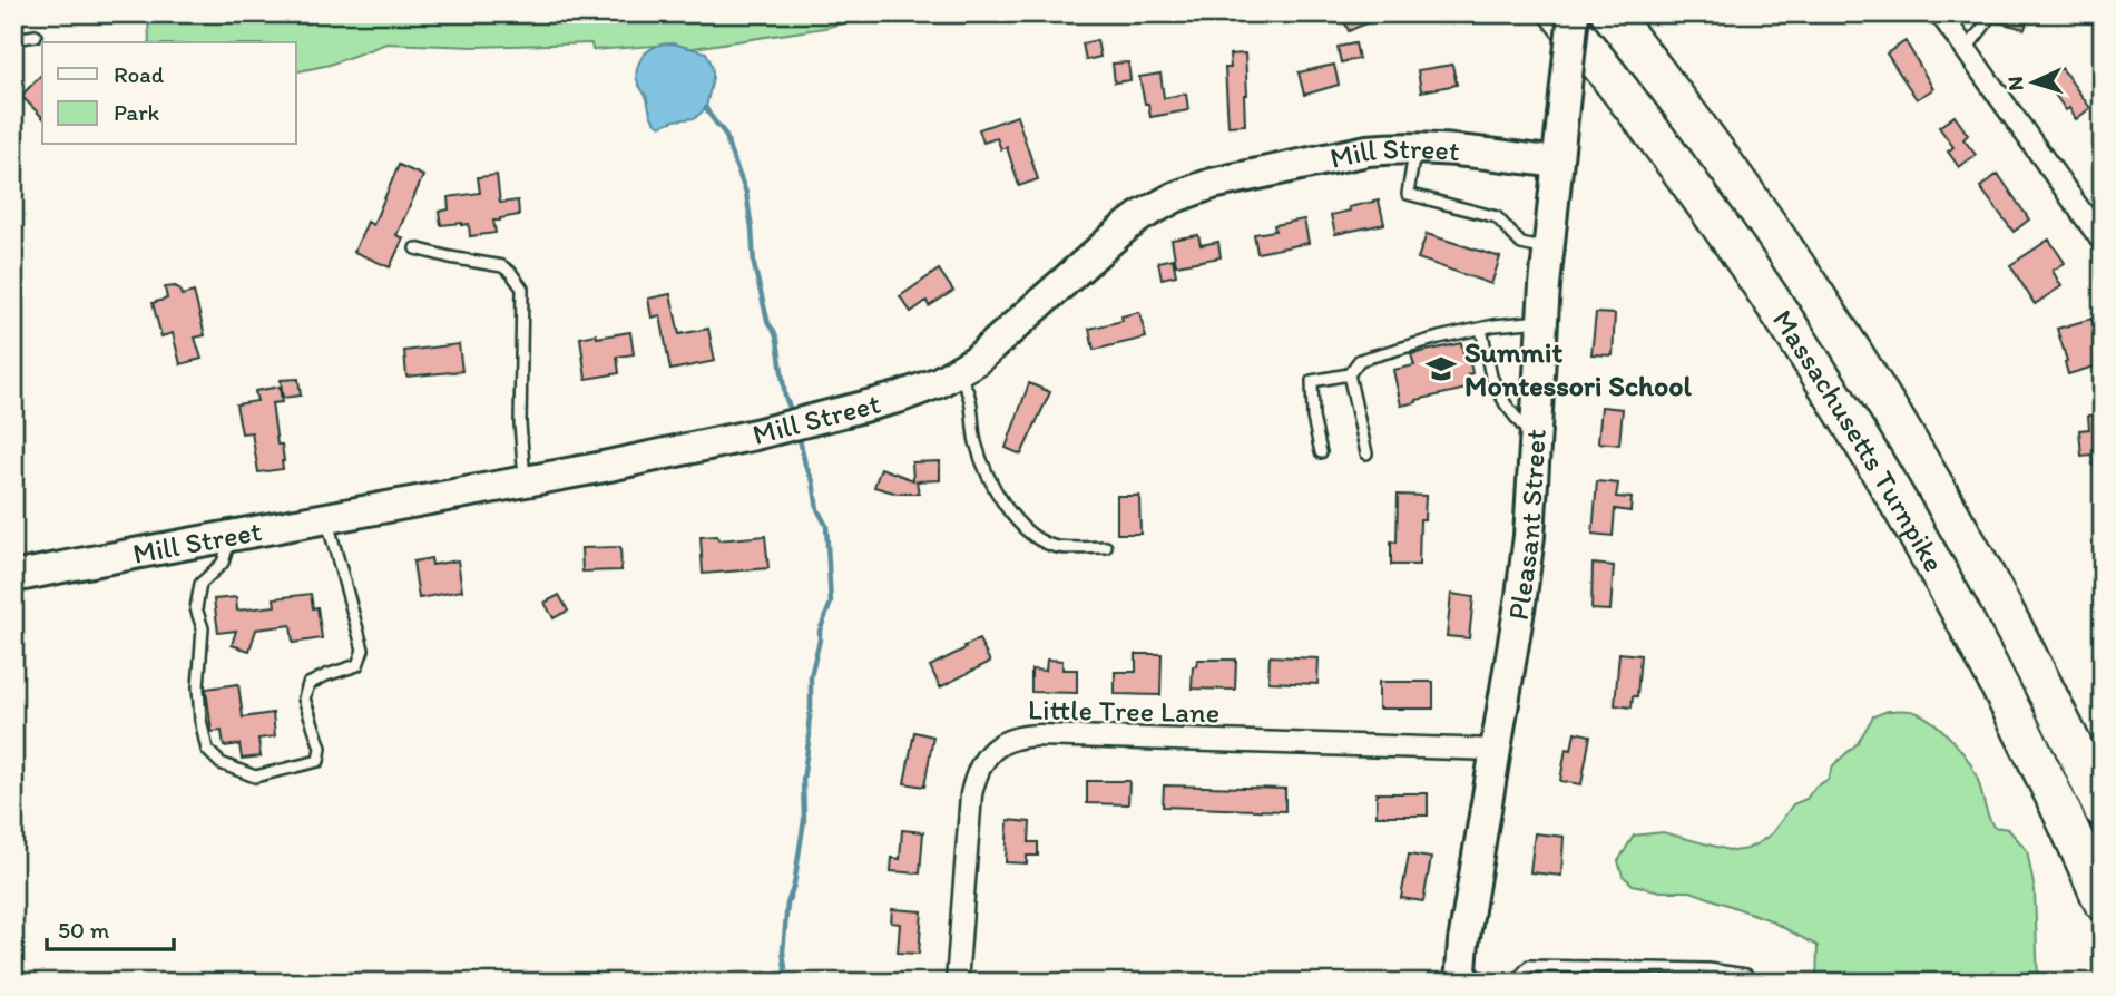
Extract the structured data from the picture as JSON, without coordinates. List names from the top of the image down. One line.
{"streets":{"highway":["Massachusetts Turnpike"],"street":["Mill Street","Pleasant Street","Little Tree Lane"]},"crossings":[["Mill Street","Pleasant Street"],["Pleasant Street","Little Tree Lane"]],"places":{"school or university":["Summit Montessori School"]},"legend":["Road","Park"],"scale_bar":"50 m","north":"left"}
